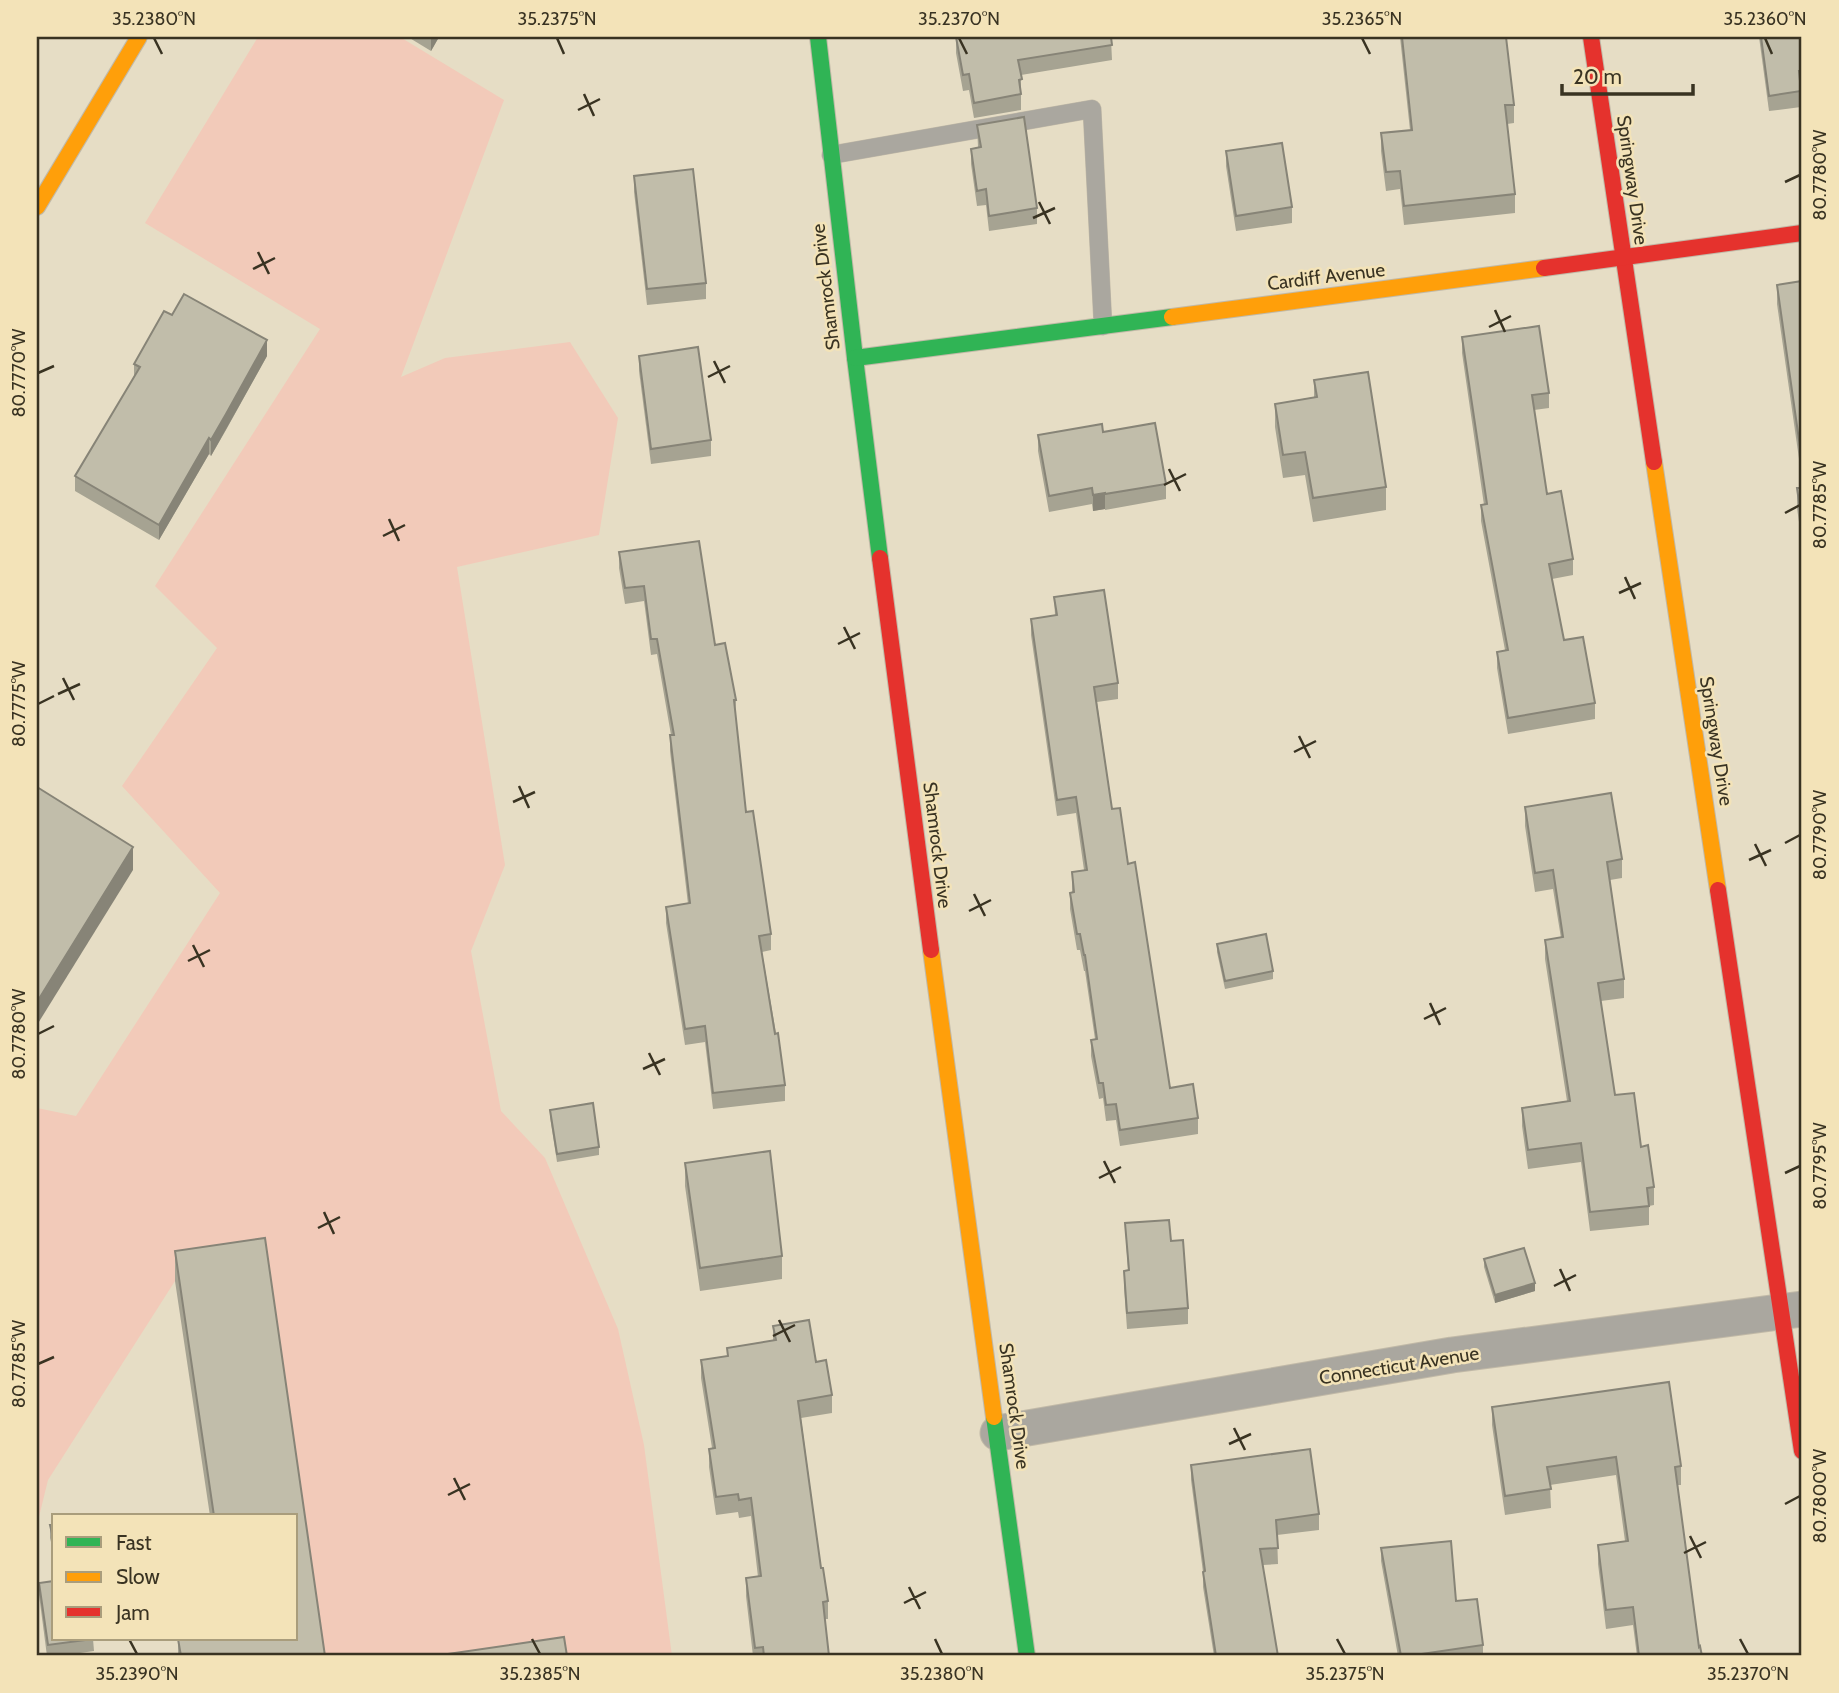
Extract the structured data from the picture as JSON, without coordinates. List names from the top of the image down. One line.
{"streets":{"street":["Springway Drive","Cardiff Avenue","Shamrock Drive","Connecticut Avenue"]},"crossings":[["Springway Drive","Cardiff Avenue"],["Springway Drive","Connecticut Avenue"],["Cardiff Avenue","Shamrock Drive"],["Shamrock Drive","Connecticut Avenue"]],"legend":["Fast","Slow","Jam"],"scale_bar":"20 m","coordinates":["35.2380°N","35.2375°N","35.2370°N","35.2365°N","35.2360°N","80.7780°W","80.7770°W","80.7785°W","80.7775°W","80.7790°W","80.7795°W","80.7800°W","35.2390°N","35.2385°N"]}
